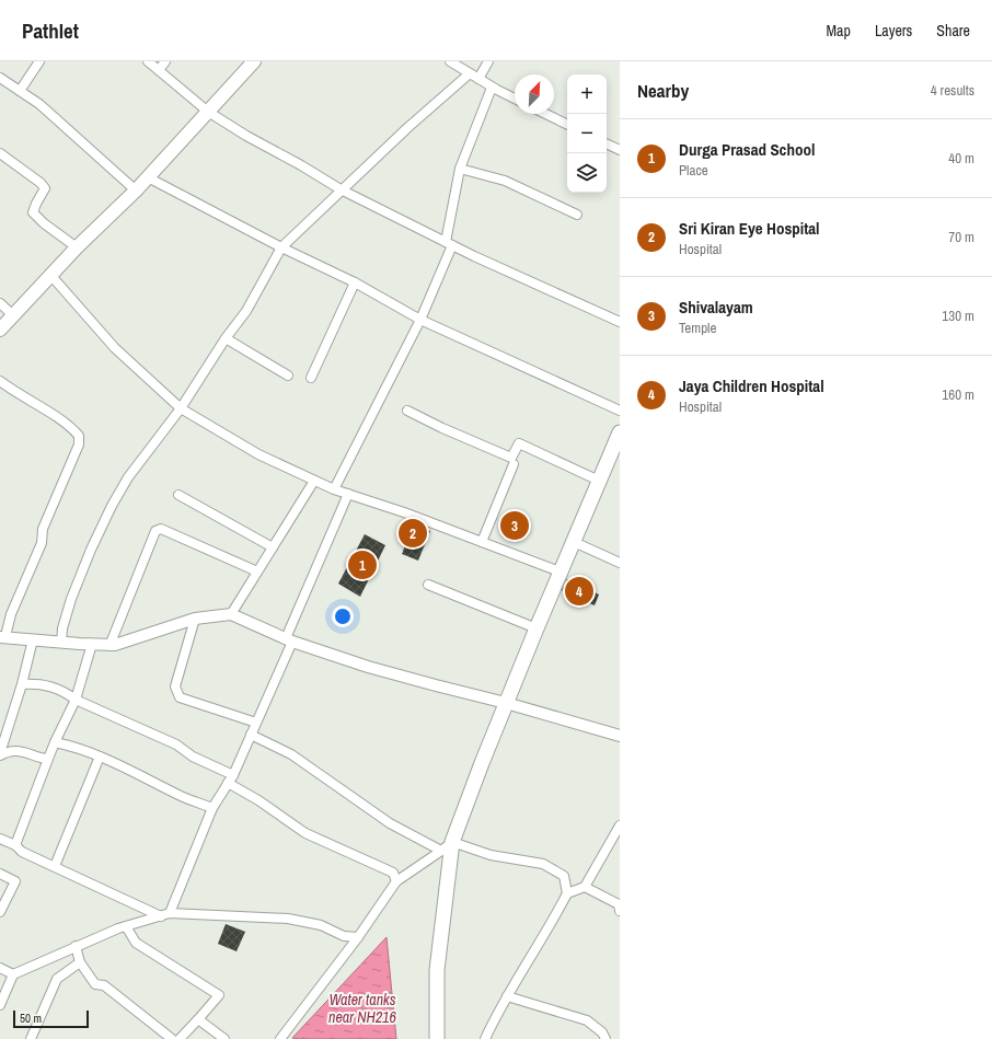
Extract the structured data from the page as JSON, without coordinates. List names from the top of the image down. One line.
{"water":["Water tanks near NH216"],"scale_bar":"50 m","north":"top right","page":{"header":"Pathlet","nav":["Map","Layers","Share"],"heading":["Nearby","4 results"],"map_buttons":["+","−"],"list":[{"mark":"1","name":"Durga Prasad School","note":"Place","value":"40 m"},{"mark":"2","name":"Sri Kiran Eye Hospital","note":"Hospital","value":"70 m"},{"mark":"3","name":"Shivalayam","note":"Temple","value":"130 m"},{"mark":"4","name":"Jaya Children Hospital","note":"Hospital","value":"160 m"}],"pins":["3","2","1","4"],"scale":"50 m"}}
